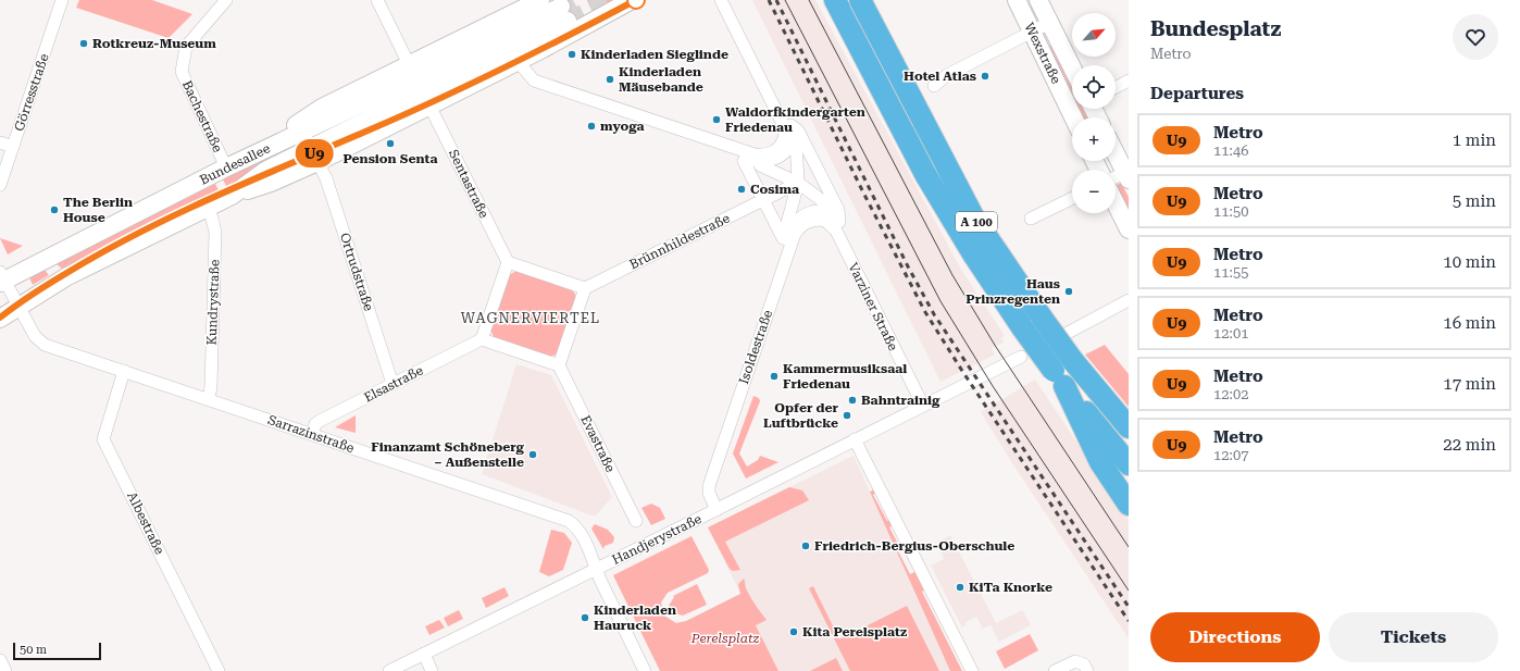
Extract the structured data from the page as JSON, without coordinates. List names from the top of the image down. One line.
{"streets":{"highway":["A 100"],"main road":["Wexstraße","Bundesallee"],"street":["Görresstraße","Bachestraße","Sentastraße","Brünnhildestraße","Ortrudstraße","Kundrystraße","Varziner Straße","Isoldestraße","Elsastraße","Sarrazinstraße","Evastraße","Albestraße","Handjerystraße"]},"crossings":[["Bachestraße","Bundesallee"],["Bundesallee","Kundrystraße"],["Bundesallee","Sarrazinstraße"],["Ortrudstraße","Elsastraße"],["Kundrystraße","Sarrazinstraße"],["Varziner Straße","Isoldestraße"],["Varziner Straße","Handjerystraße"],["Isoldestraße","Handjerystraße"],["Elsastraße","Sarrazinstraße"],["Sarrazinstraße","Albestraße"],["Sarrazinstraße","Handjerystraße"]],"districts":["WAGNERVIERTEL"],"parks":["Perelsplatz"],"places":["Rotkreuz-Museum","Kinderladen Sieglinde","Hotel Atlas","Kinderladen Mäusebande","Waldorfkindergarten Friedenau","myoga","Pension Senta","Cosima","The Berlin House","Haus Prinzregenten","Kammermusiksaal Friedenau","Bahntrainig","Opfer der Luftbrücke","Finanzamt Schöneberg – Außenstelle","Friedrich-Bergius-Oberschule","KiTa Knorke","Kinderladen Hauruck","Kita Perelsplatz"],"lines":["metro line U9"],"scale_bar":"50 m","north":"top right","page":{"on_map":"U9","heading":[["Bundesplatz","Metro"],"Departures"],"map_buttons":["+","−"],"list":[{"mark":"U9","name":"Metro","note":"11:46","value":"1 min"},{"mark":"U9","name":"Metro","note":"11:50","value":"5 min"},{"mark":"U9","name":"Metro","note":"11:55","value":"10 min"},{"mark":"U9","name":"Metro","note":"12:01","value":"16 min"},{"mark":"U9","name":"Metro","note":"12:02","value":"17 min"},{"mark":"U9","name":"Metro","note":"12:07","value":"22 min"}],"buttons":["Directions","Tickets"],"scale":"50 m"}}
